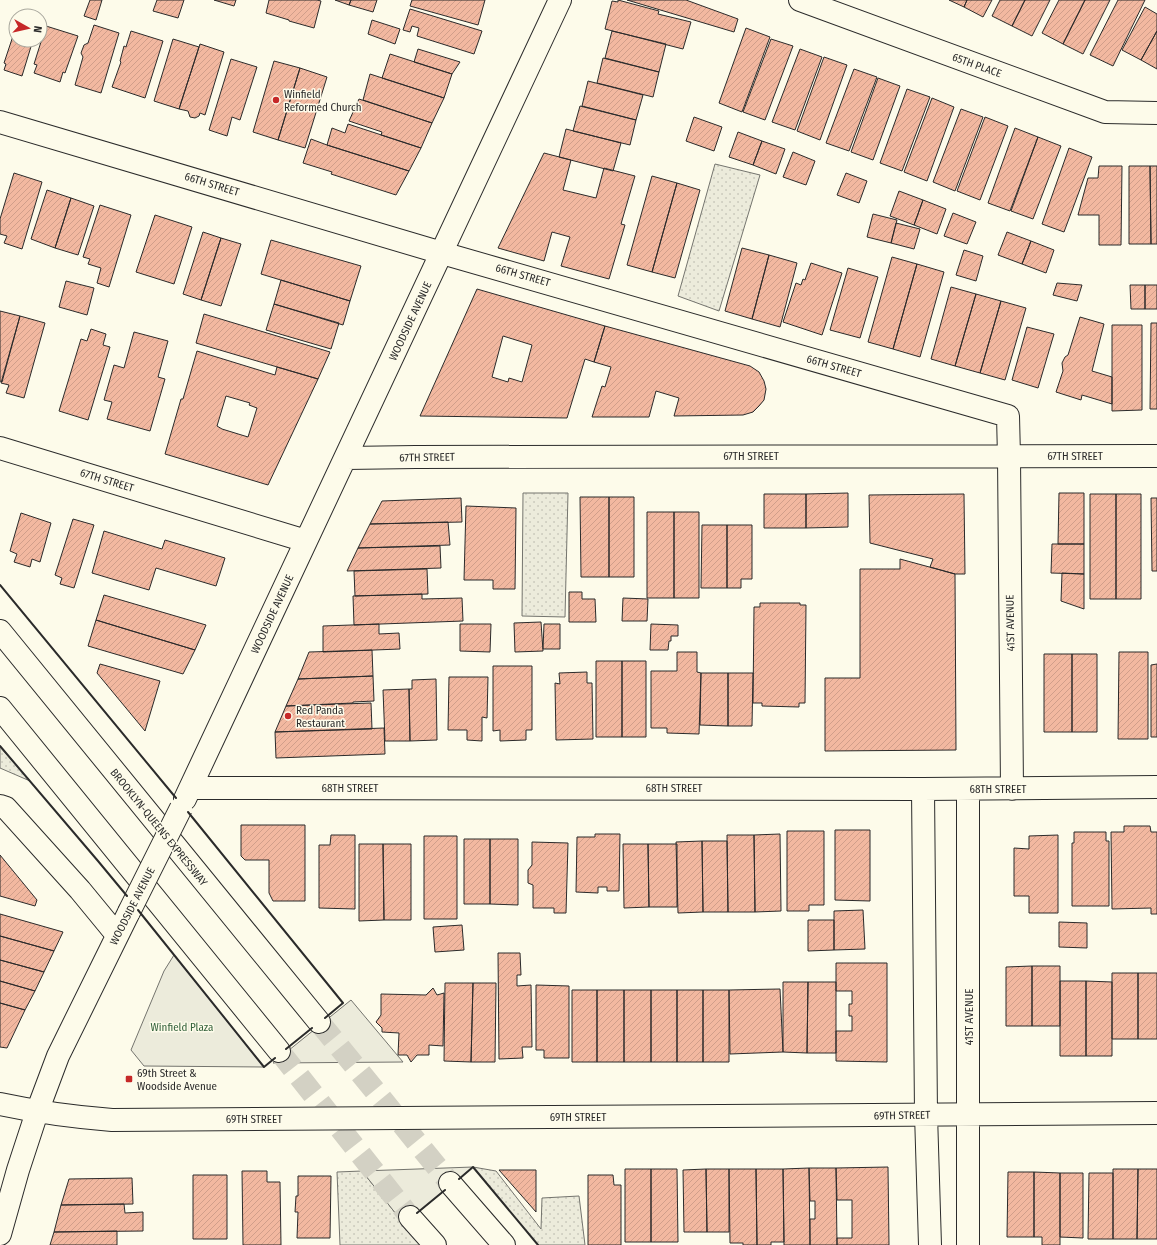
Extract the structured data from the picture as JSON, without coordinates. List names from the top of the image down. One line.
{"streets":{"main road":["65TH PLACE","66TH STREET","WOODSIDE AVENUE","67TH STREET","41ST AVENUE","68TH STREET","BROOKLYN-QUEENS EXPRESSWAY","69TH STREET"]},"crossings":[["66TH STREET","WOODSIDE AVENUE"],["66TH STREET","67TH STREET"],["66TH STREET","41ST AVENUE"],["WOODSIDE AVENUE","67TH STREET"],["WOODSIDE AVENUE","68TH STREET"],["WOODSIDE AVENUE","69TH STREET"],["67TH STREET","41ST AVENUE"],["41ST AVENUE","68TH STREET"],["41ST AVENUE","69TH STREET"]],"parks":["Winfield Plaza"],"places":{"other":["Winfield Reformed Church","Red Panda Restaurant"],"transit":["69th Street & Woodside Avenue"]},"north":"right"}
